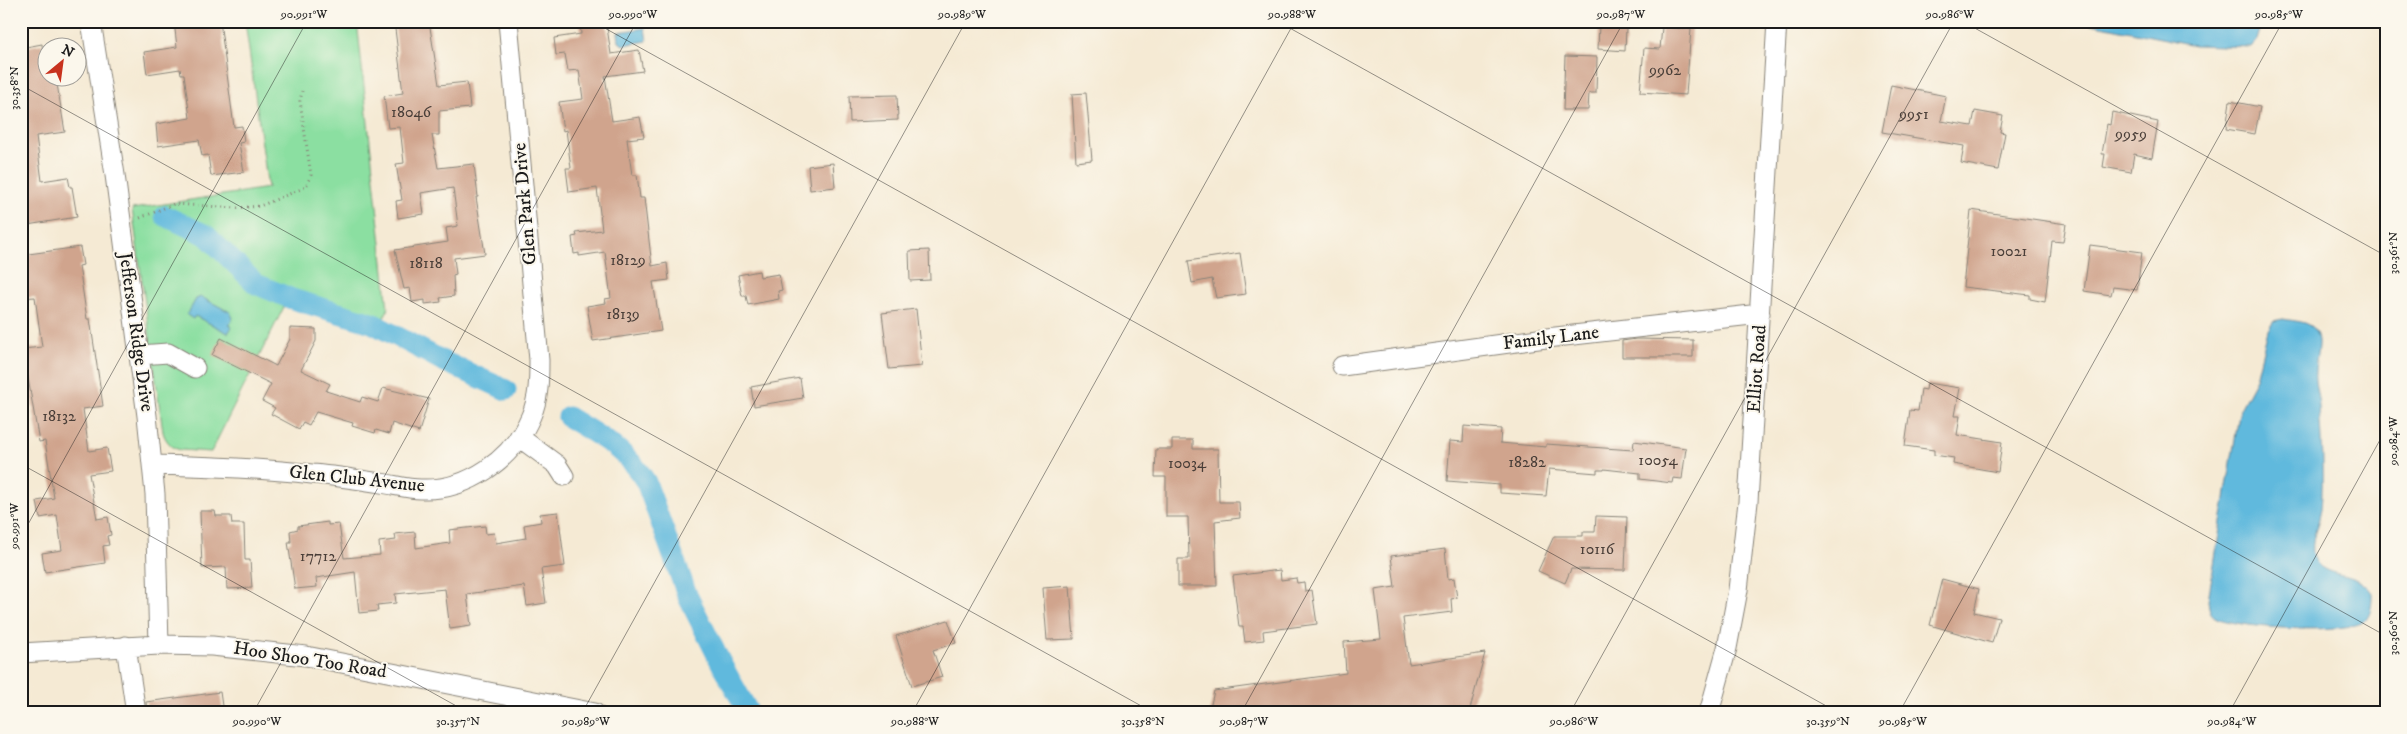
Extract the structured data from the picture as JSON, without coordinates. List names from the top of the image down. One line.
{"streets":{"street":["Glen Park Drive","Jefferson Ridge Drive","Family Lane","Elliot Road","Glen Club Avenue","Hoo Shoo Too Road"]},"crossings":[["Glen Park Drive","Glen Club Avenue"],["Jefferson Ridge Drive","Glen Club Avenue"],["Jefferson Ridge Drive","Hoo Shoo Too Road"],["Family Lane","Elliot Road"]],"house_numbers":["9962","18046","9951","9959","10021","18129","18118","18139","18132","10054","18282","10034","10116","17712"],"north":"top right","coordinates":["90.991°W","90.990°W","90.989°W","90.988°W","90.987°W","90.986°W","90.985°W","30.358°N","30.361°N","90.984°W","30.360°N","30.357°N","30.359°N"]}
